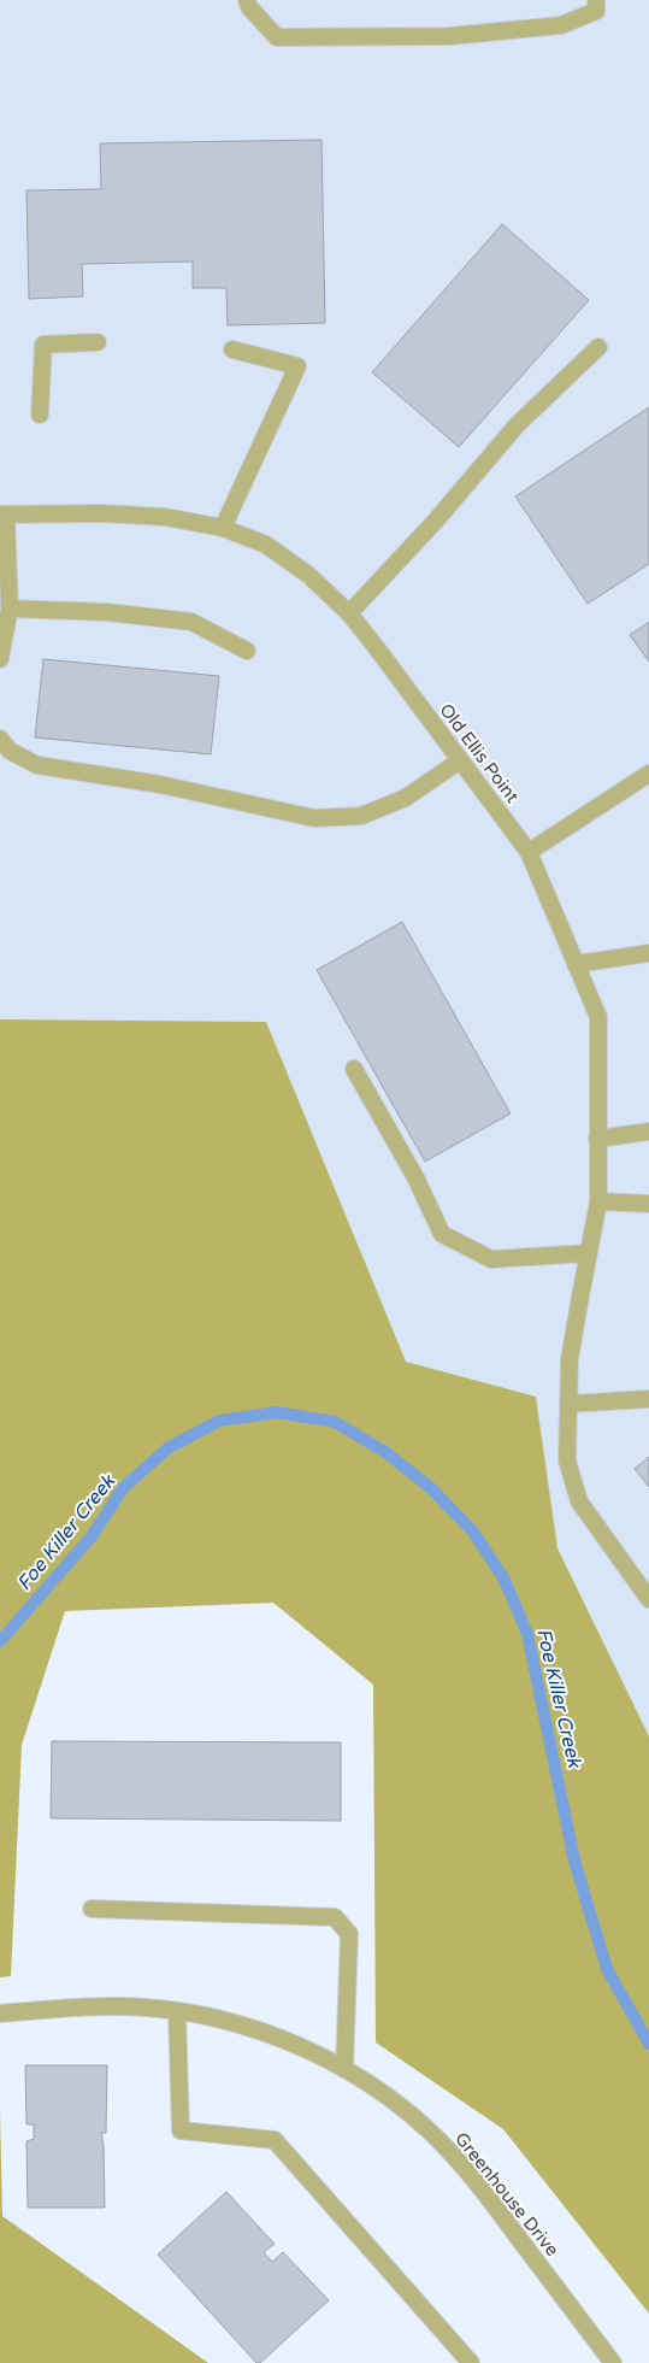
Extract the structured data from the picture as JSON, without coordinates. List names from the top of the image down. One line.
{"streets":{"street":["Old Ellis Point","Greenhouse Drive"]},"water":["Foe Killer Creek"]}
